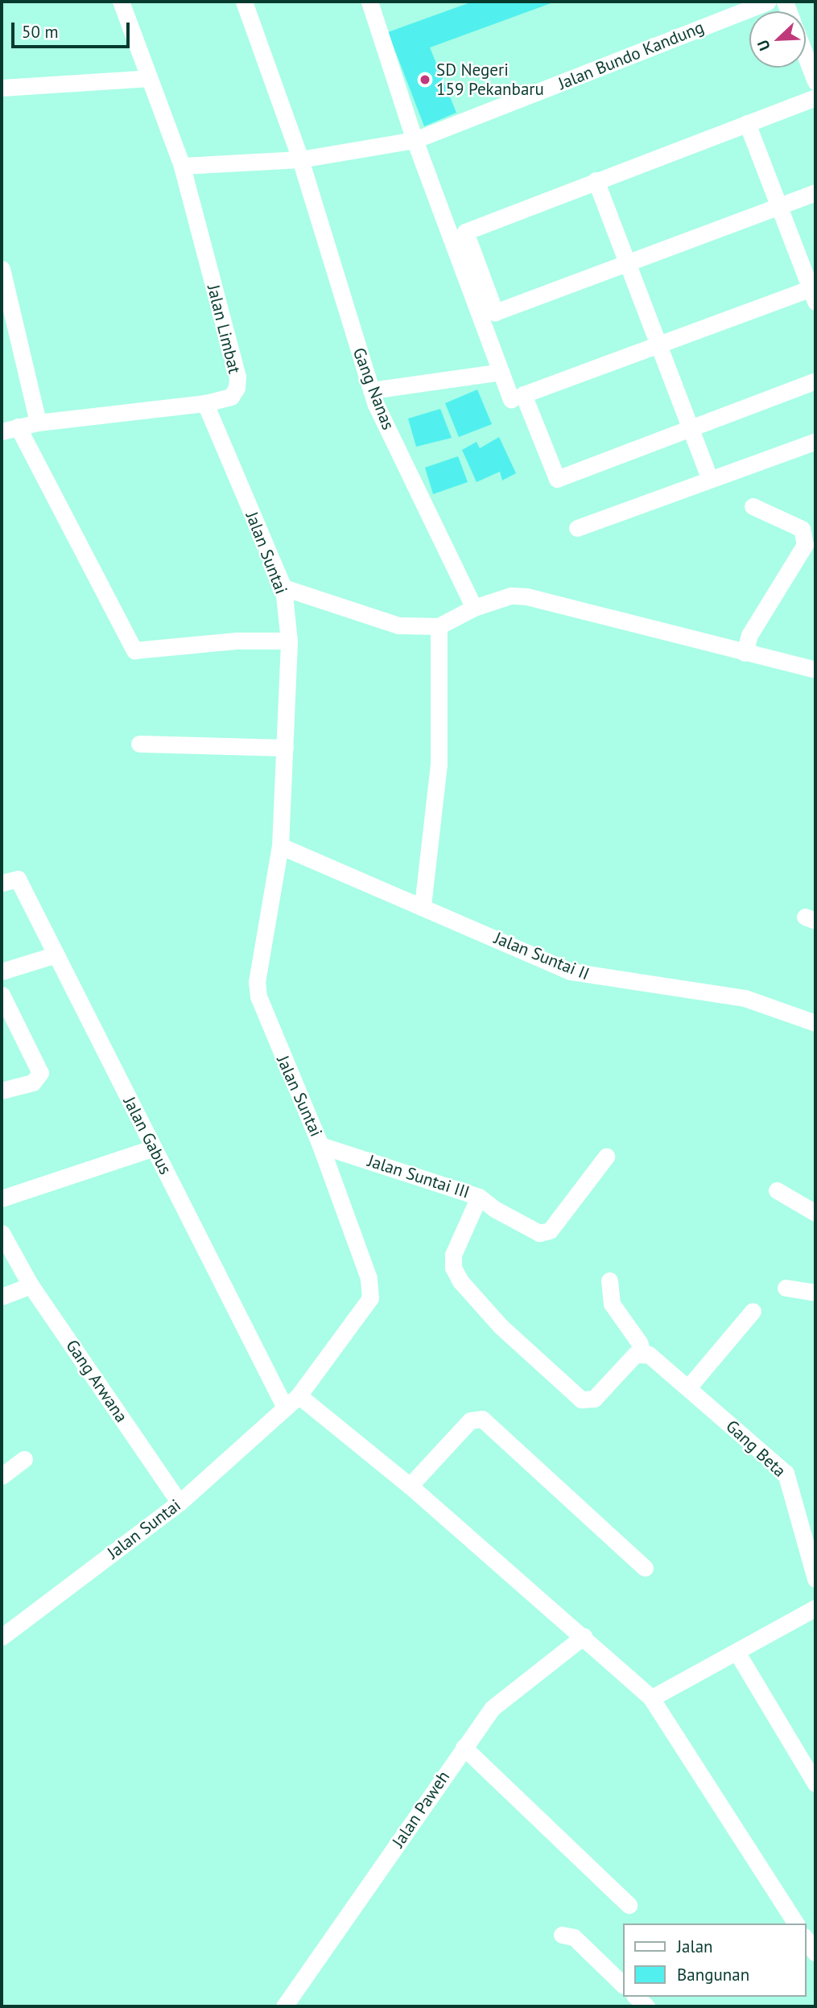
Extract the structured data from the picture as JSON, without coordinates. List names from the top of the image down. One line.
{"streets":{"street":["Jalan Bundo Kandung","Jalan Limbat","Gang Nanas","Jalan Suntai","Jalan Suntai II","Jalan Gabus","Jalan Suntai III","Gang Arwana","Gang Beta","Jalan Paweh"]},"crossings":[["Jalan Bundo Kandung","Jalan Limbat"],["Jalan Bundo Kandung","Gang Nanas"],["Jalan Limbat","Jalan Suntai"],["Jalan Suntai","Jalan Suntai II"],["Jalan Suntai","Jalan Gabus"],["Jalan Suntai","Jalan Suntai III"],["Jalan Suntai","Gang Arwana"]],"places":["SD Negeri 159 Pekanbaru"],"legend":["Jalan","Bangunan"],"scale_bar":"50 m","north":"bottom left"}
